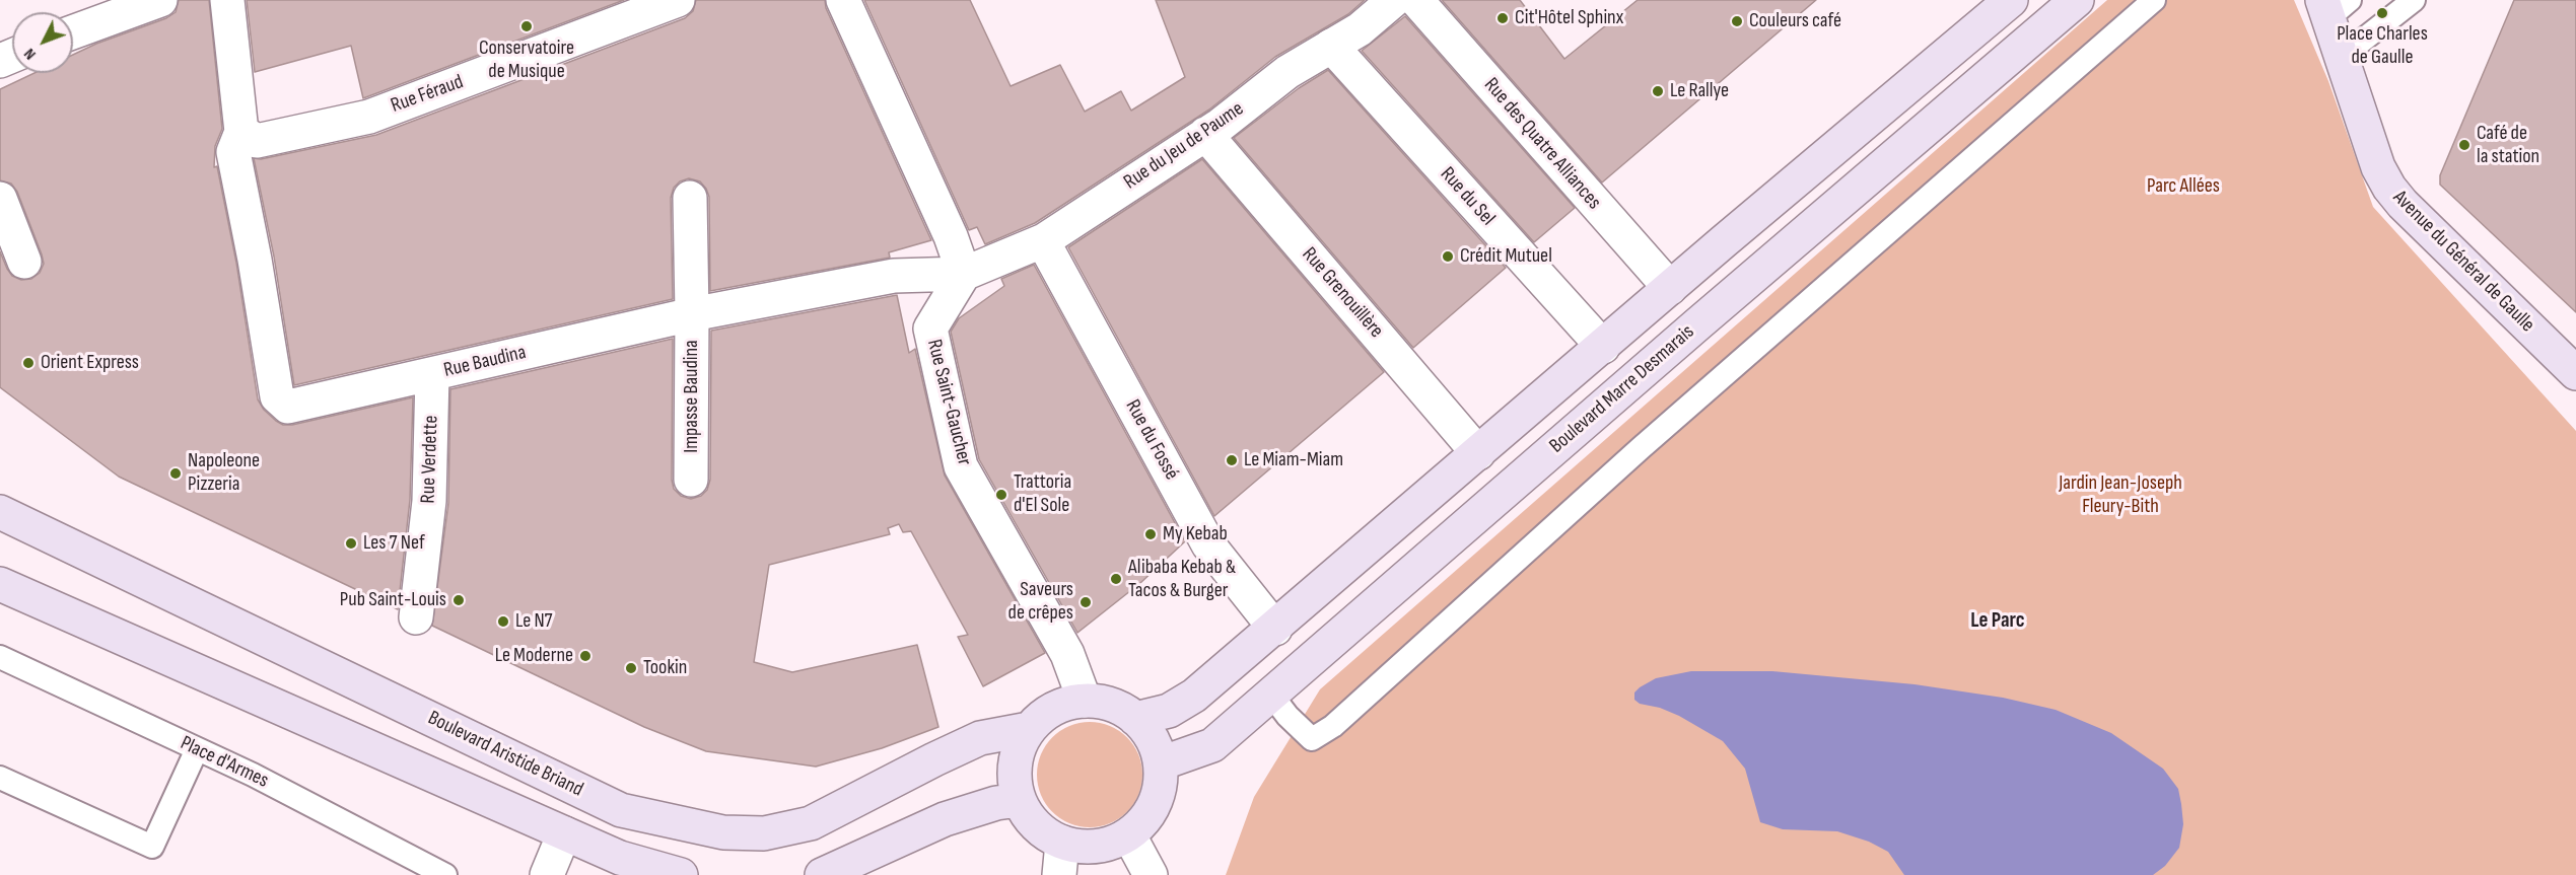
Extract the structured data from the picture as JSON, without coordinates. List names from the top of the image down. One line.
{"streets":{"main road":["Avenue du Général de Gaulle","Boulevard Marre Desmarais","Boulevard Aristide Briand"],"street":["Rue Féraud","Rue des Quatre Alliances","Rue du Jeu de Paume","Rue du Sel","Rue Grenouillère","Rue Baudina","Impasse Baudina","Rue Saint-Gaucher","Rue du Fossé","Rue Verdette"],"lane":["Place d'Armes"]},"crossings":[["Rue Féraud","Rue Baudina"],["Rue du Jeu de Paume","Rue du Sel"],["Rue du Jeu de Paume","Rue Grenouillère"],["Rue du Jeu de Paume","Rue Baudina"],["Rue du Jeu de Paume","Rue Saint-Gaucher"],["Rue du Jeu de Paume","Rue du Fossé"],["Rue Baudina","Impasse Baudina"],["Rue Baudina","Rue Saint-Gaucher"],["Rue Baudina","Rue Verdette"],["Boulevard Marre Desmarais","Rue Saint-Gaucher"],["Boulevard Marre Desmarais","Boulevard Aristide Briand"],["Rue Saint-Gaucher","Boulevard Aristide Briand"]],"districts":["Le Parc"],"parks":["Parc Allées","Jardin Jean-Joseph Fleury-Bith"],"places":["Place Charles de Gaulle","Cit'Hôtel Sphinx","Couleurs café","Conservatoire de Musique","Le Rallye","Café de la station","Crédit Mutuel","Orient Express","Le Miam-Miam","Napoleone Pizzeria","Trattoria d'El Sole","My Kebab","Les 7 Nef","Alibaba Kebab & Tacos & Burger","Pub Saint-Louis","Saveurs de crêpes","Le N7","Le Moderne","Tookin"],"north":"bottom left"}
